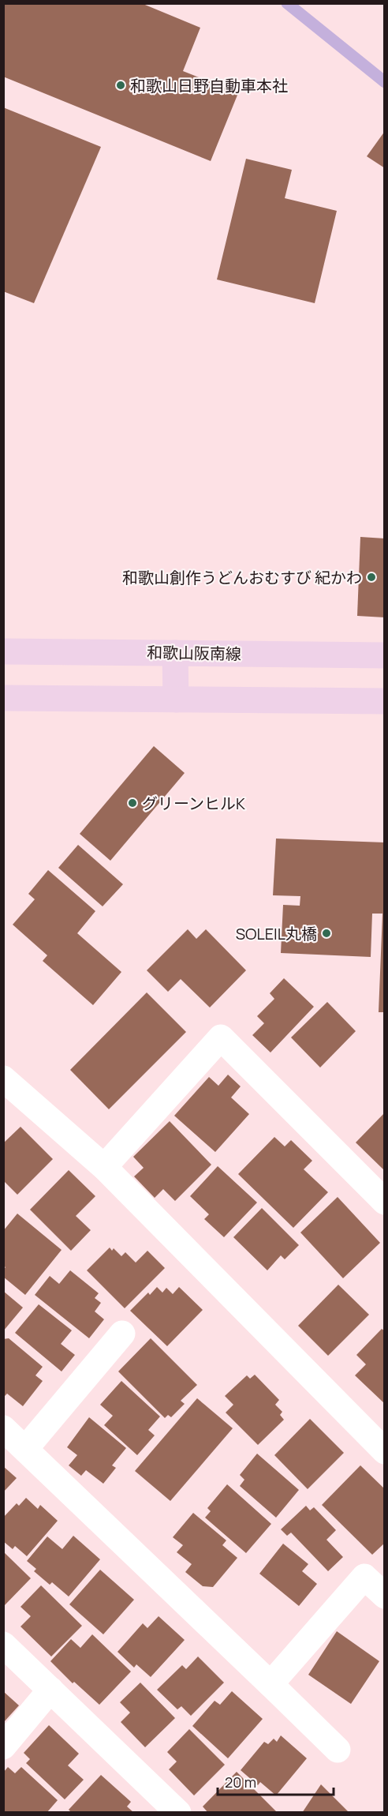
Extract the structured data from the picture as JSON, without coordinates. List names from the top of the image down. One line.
{"streets":{"main road":["和歌山阪南線"]},"places":["和歌山日野自動車本社","和歌山創作うどんおむすび 紀かわ","グリーンヒルK","SOLEIL丸橋"],"scale_bar":"20 m"}
